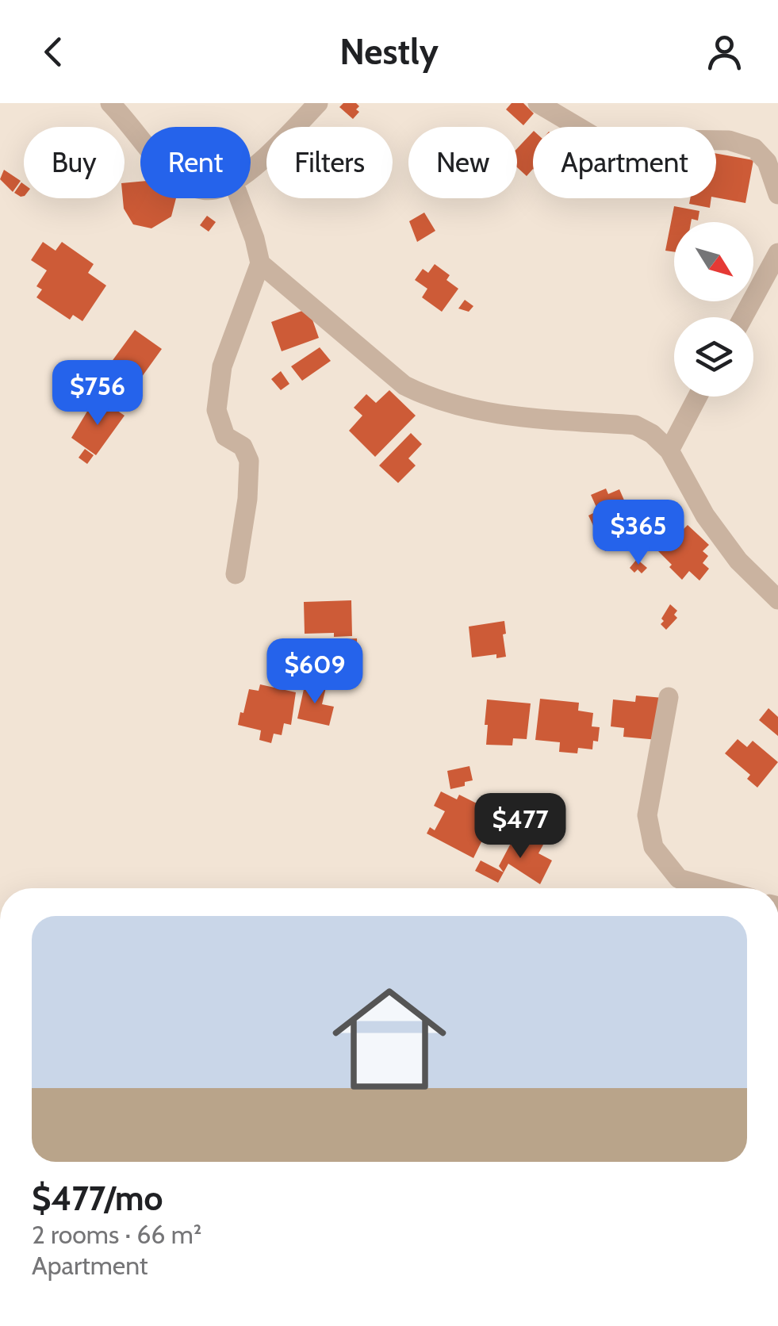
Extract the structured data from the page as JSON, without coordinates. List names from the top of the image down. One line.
{"north":"bottom right","page":{"header":"Nestly","chip":["Buy","Rent","Filters","New","Apartment"],"price":["$756","$365","$609","$477"],"list":[{"name":"$477/mo","note":"2 rooms · 66 m² · Apartment"}]}}
